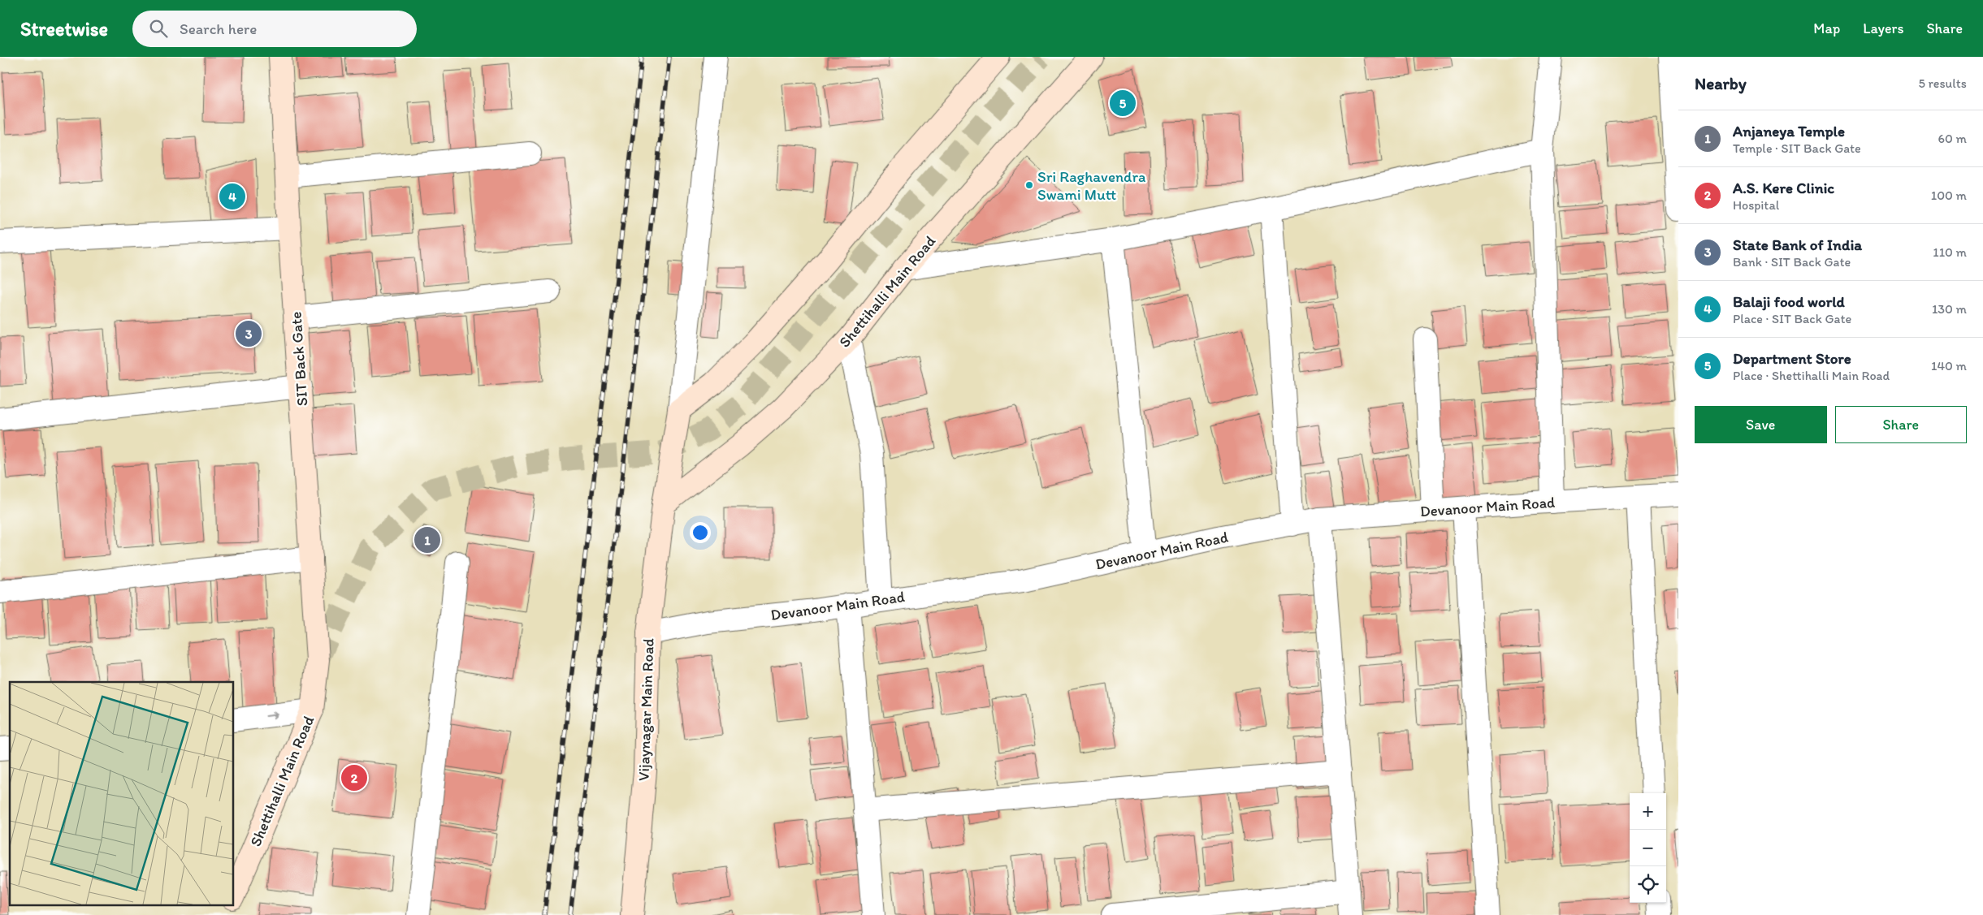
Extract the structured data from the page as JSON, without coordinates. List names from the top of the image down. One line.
{"streets":{"main road":["Shettihalli Main Road","SIT Back Gate","Vijaynagar Main Road"],"street":["Devanoor Main Road"]},"crossings":[["Shettihalli Main Road","SIT Back Gate"],["Shettihalli Main Road","Vijaynagar Main Road"],["Devanoor Main Road","Vijaynagar Main Road"]],"places":["Sri Raghavendra Swami Mutt"],"page":{"header":"Streetwise","search":"Search here","nav":["Map","Layers","Share"],"heading":["Nearby","5 results"],"pins":["5","4","3","1","2"],"list":[{"mark":"1","name":"Anjaneya Temple","note":"Temple · SIT Back Gate","value":"60 m"},{"mark":"2","name":"A.S. Kere Clinic","note":"Hospital","value":"100 m"},{"mark":"3","name":"State Bank of India","note":"Bank · SIT Back Gate","value":"110 m"},{"mark":"4","name":"Balaji food world","note":"Place · SIT Back Gate","value":"130 m"},{"mark":"5","name":"Department Store","note":"Place · Shettihalli Main Road","value":"140 m"}],"buttons":["Save","Share"],"map_buttons":["+","−"]}}
